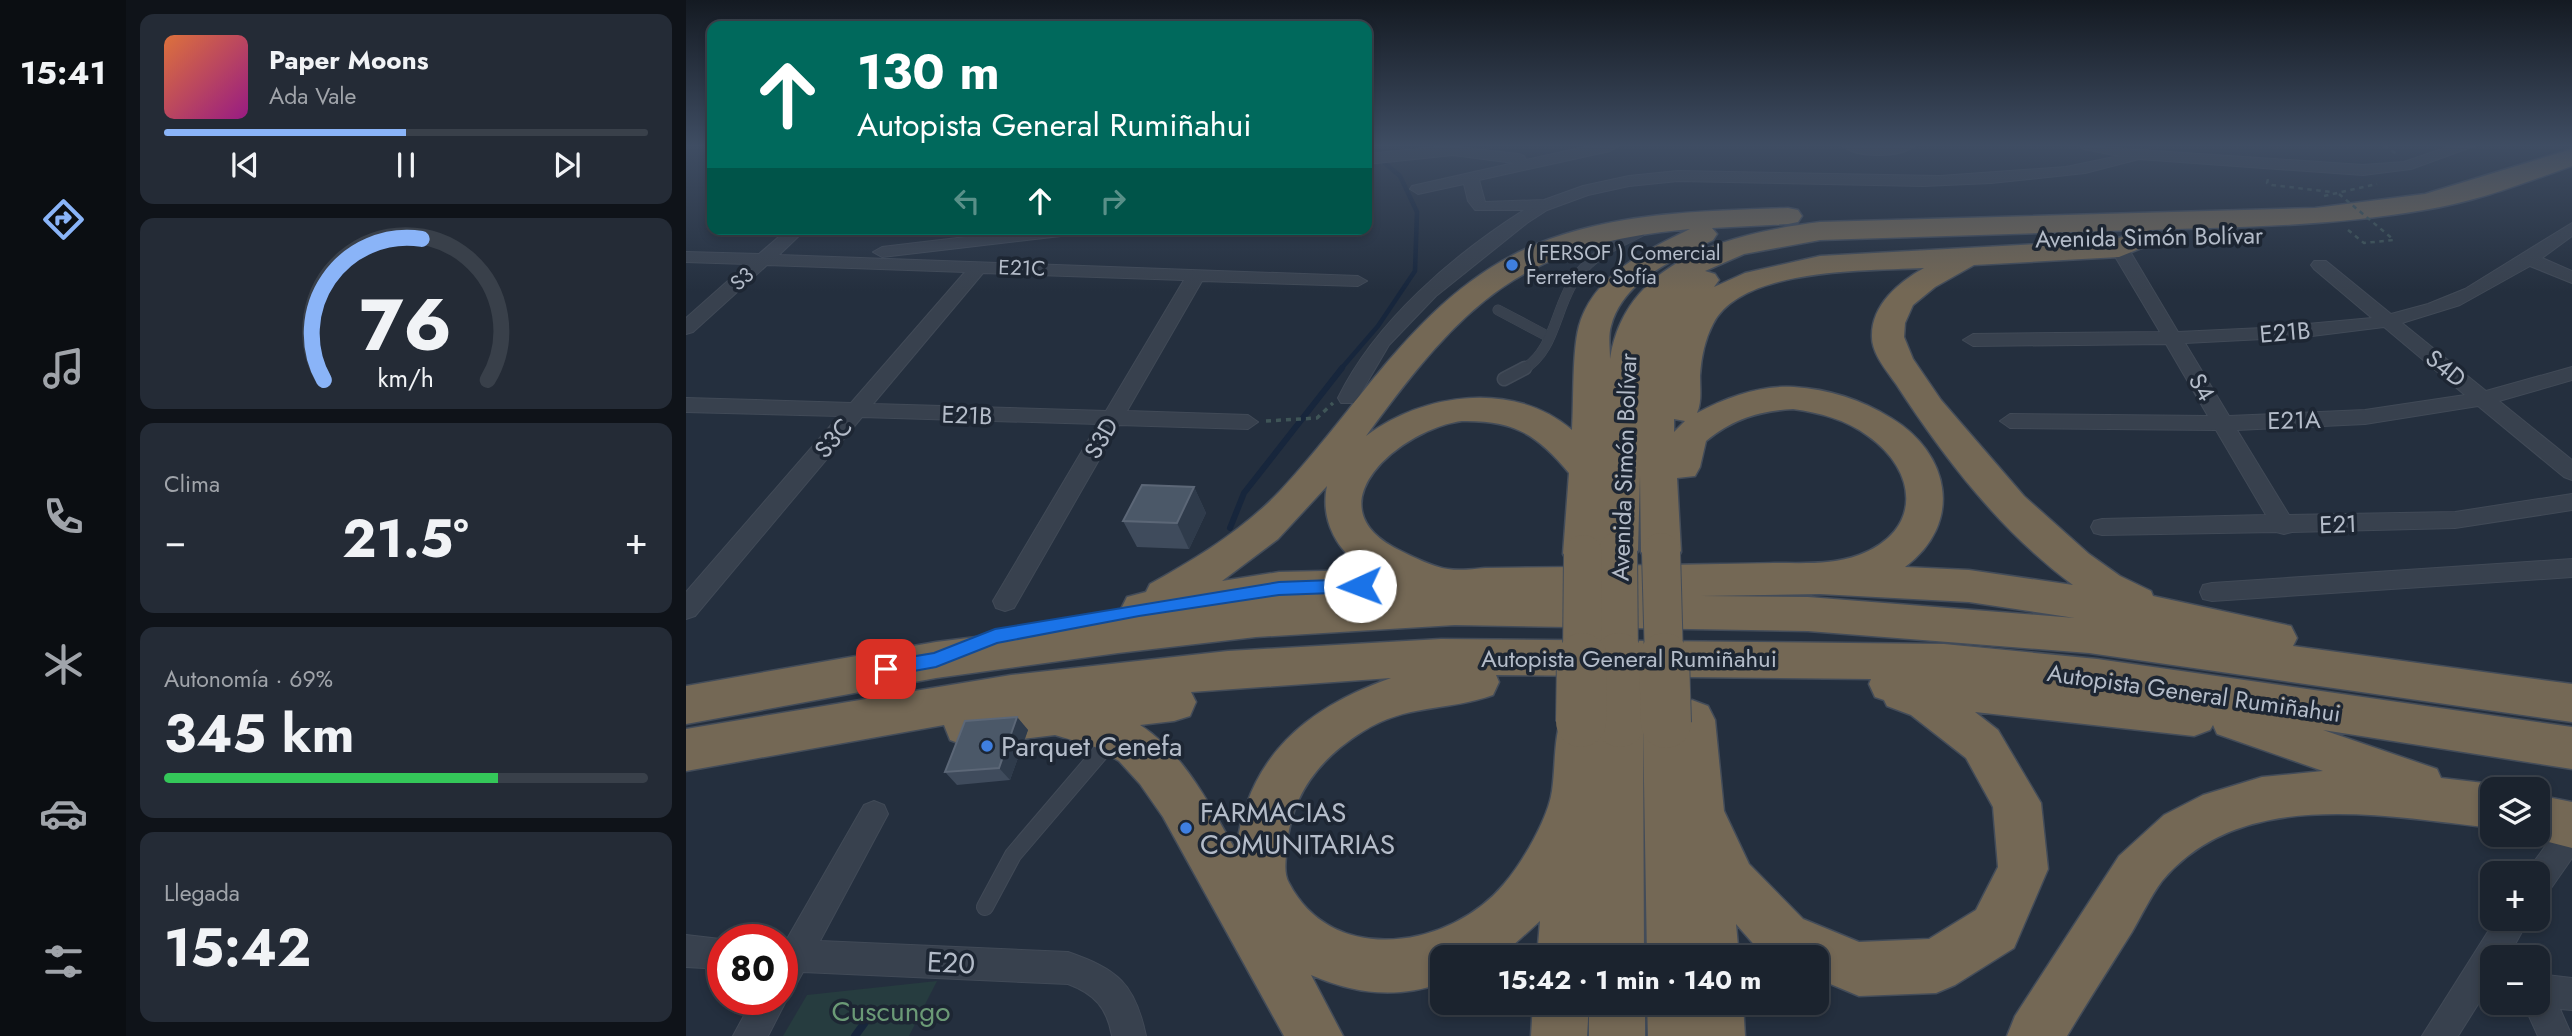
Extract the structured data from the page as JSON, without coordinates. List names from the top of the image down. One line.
{"streets":{"highway":["Avenida Simón Bolívar","Autopista General Rumiñahui"],"street":["E21C","S3","E21B","S4D","S4","E21A","S3C","S3D","E21","E20"]},"crossings":[["Avenida Simón Bolívar","S4"],["E21C","S3"],["E21C","S3C"],["E21C","S3D"],["E21B","S4D"],["E21B","S4"],["E21B","S3C"],["E21B","S3D"],["S4D","E21A"],["S4","E21A"],["S4","E21"]],"parks":["Cuscungo"],"places":["( FERSOF ) Comercial Ferretero Sofía","Parquet Cenefa","FARMACIAS COMUNITARIAS"],"page":{"tabs":"15:41","turn":["130 m","Autopista General Rumiñahui"],"song":["Paper Moons","Ada Vale"],"tile":["Clima",["Autonomía · 69%","345 km"],["Llegada","15:42"]],"heat":["−","21.5°","+"],"map_buttons":["+","−"],"limit":"80","trip":"15:42 · 1 min · 140 m","gauge":["76","km/h"]}}
